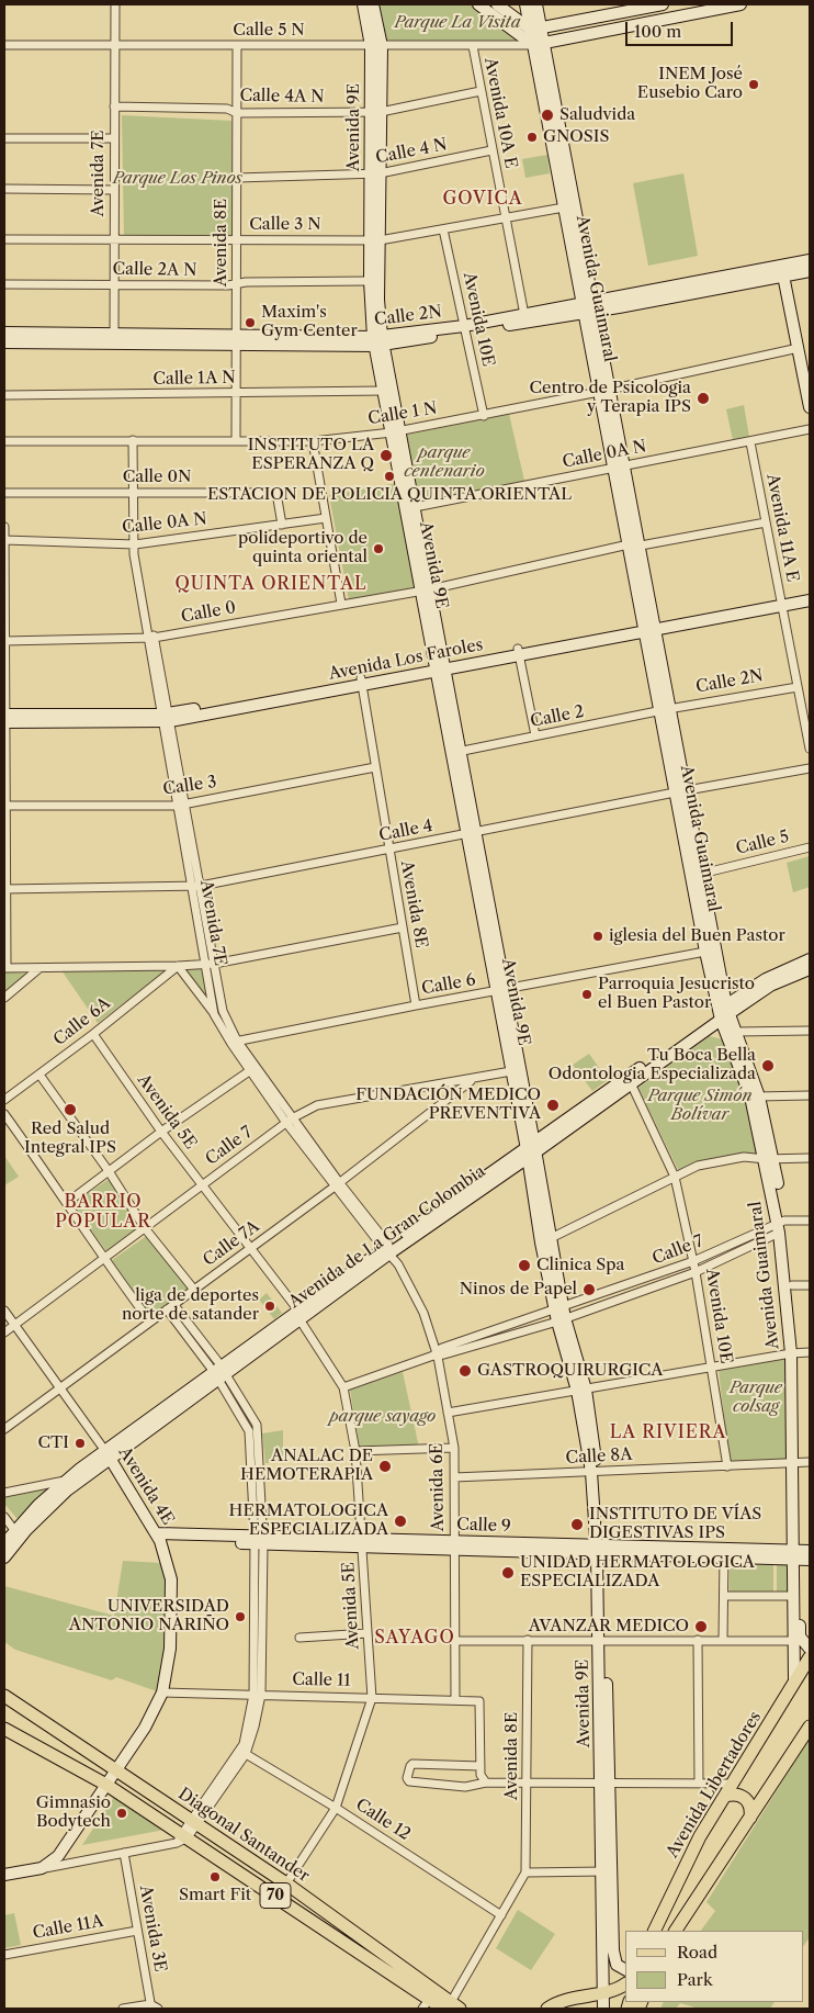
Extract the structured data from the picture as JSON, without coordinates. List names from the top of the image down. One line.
{"streets":{"main road":["Avenida Libertadores","Diagonal Santander","70"],"street":["Calle 5 N","Calle 4A N","Avenida 10A E","Avenida 9E","Calle 4 N","Avenida 7E","Calle 3 N","Avenida 8E","Calle 2A N","Avenida Guaimaral","Calle 2N","Avenida 10E","Calle 1A N","Calle 1 N","Calle 0A N","Calle 0N","Avenida 11A E","Calle 0","Avenida Los Faroles","Calle 2","Calle 3","Calle 4","Calle 5","Calle 6","Calle 6A","Avenida 5E","Calle 7","Avenida de La Gran Colombia","Calle 7A","Calle 8A","Avenida 4E","Avenida 6E","Calle 9","Calle 11","Calle 12","Calle 11A","Avenida 3E"]},"crossings":[["Calle 5 N","Avenida 10A E"],["Calle 5 N","Avenida 9E"],["Calle 5 N","Avenida 7E"],["Calle 5 N","Avenida 8E"],["Calle 5 N","Avenida Guaimaral"],["Calle 4A N","Avenida 10A E"],["Calle 4A N","Avenida 9E"],["Calle 4A N","Avenida 7E"],["Calle 4A N","Avenida 8E"],["Avenida 10A E","Calle 4 N"],["Avenida 10A E","Calle 3 N"],["Avenida 10A E","Calle 2N"],["Avenida 9E","Calle 4 N"],["Avenida 9E","Calle 3 N"],["Avenida 9E","Calle 2A N"],["Avenida 9E","Calle 2N"],["Avenida 9E","Calle 1A N"],["Avenida 9E","Calle 1 N"],["Avenida 9E","Calle 0A N"],["Avenida 9E","Calle 0"],["Avenida 9E","Avenida Los Faroles"],["Avenida 9E","Calle 2"],["Avenida 9E","Calle 4"],["Avenida 9E","Calle 6"],["Avenida 9E","Calle 7"],["Avenida 9E","Avenida de La Gran Colombia"],["Avenida 9E","Calle 8A"],["Avenida 9E","Calle 9"],["Calle 4 N","Avenida 8E"],["Avenida 7E","Calle 3 N"],["Avenida 7E","Calle 2A N"],["Avenida 7E","Calle 2N"],["Avenida 7E","Calle 1 N"],["Avenida 7E","Calle 0A N"],["Avenida 7E","Calle 0N"],["Avenida 7E","Calle 0"],["Avenida 7E","Avenida Los Faroles"],["Avenida 7E","Calle 3"],["Avenida 7E","Calle 4"],["Avenida 7E","Calle 6"],["Avenida 7E","Calle 7"],["Avenida 7E","Avenida de La Gran Colombia"],["Avenida 7E","Calle 7A"],["Avenida 7E","Avenida 6E"],["Calle 3 N","Avenida 8E"],["Calle 3 N","Avenida Guaimaral"],["Calle 3 N","Avenida 10E"],["Avenida 8E","Calle 2A N"],["Avenida 8E","Calle 2N"],["Avenida 8E","Calle 1A N"],["Avenida 8E","Calle 1 N"],["Avenida 8E","Avenida Los Faroles"],["Avenida 8E","Calle 3"],["Avenida 8E","Calle 4"],["Avenida 8E","Calle 6"],["Avenida Guaimaral","Calle 2N"],["Avenida Guaimaral","Calle 1 N"],["Avenida Guaimaral","Calle 0A N"],["Avenida Guaimaral","Calle 0"],["Avenida Guaimaral","Avenida Los Faroles"],["Avenida Guaimaral","Calle 2"],["Avenida Guaimaral","Calle 4"],["Avenida Guaimaral","Calle 5"],["Avenida Guaimaral","Calle 6"],["Avenida Guaimaral","Calle 7"],["Avenida Guaimaral","Avenida de La Gran Colombia"],["Avenida Guaimaral","Calle 8A"],["Avenida Guaimaral","Calle 9"],["Avenida Guaimaral","Avenida Libertadores"],["Calle 2N","Avenida 10E"],["Calle 2N","Avenida 11A E"],["Calle 2N","Calle 2"],["Avenida 10E","Calle 1 N"],["Avenida 10E","Calle 7"],["Avenida 10E","Avenida de La Gran Colombia"],["Avenida 10E","Calle 8A"],["Calle 0A N","Calle 0N"],["Calle 0A N","Avenida 11A E"],["Avenida 11A E","Calle 0"],["Avenida 11A E","Avenida Los Faroles"],["Calle 6A","Avenida 5E"],["Avenida 5E","Calle 7"],["Avenida 5E","Avenida de La Gran Colombia"],["Avenida 5E","Calle 7A"],["Avenida 5E","Calle 9"],["Avenida 5E","Calle 11"],["Avenida 5E","Calle 12"],["Avenida 5E","Diagonal Santander"],["Calle 7","Calle 7A"],["Calle 7","Avenida 4E"],["Calle 7","Avenida 6E"],["Avenida de La Gran Colombia","Avenida 4E"],["Avenida de La Gran Colombia","Avenida 6E"],["Calle 7A","Avenida 4E"],["Calle 8A","Avenida 6E"],["Avenida 4E","Calle 9"],["Avenida 4E","Calle 11"],["Avenida 4E","Diagonal Santander"],["Avenida 6E","Calle 9"],["Avenida 6E","Calle 11"],["Calle 11A","Avenida 3E"]],"districts":["GOVICA","QUINTA ORIENTAL","BARRIO POPULAR","LA RIVIERA","SAYAGO"],"parks":["Parque La Visita","Parque Los Pinos","parque centenario","Parque Simón Bolívar","Parque colsag","parque sayago"],"places":["INEM José Eusebio Caro","Saludvida","GNOSIS","Maxim's Gym Center","Centro de Psicologia y Terapia IPS","INSTITUTO LA ESPERANZA Q","ESTACION DE POLICIA QUINTA ORIENTAL","polideportivo de quinta oriental","iglesia del Buen Pastor","Parroquia Jesucristo el Buen Pastor","Tu Boca Bella Odontologia Especializada","FUNDACIÓN MEDICO PREVENTIVA","Red Salud Integral IPS","Clinica Spa","Ninos de Papel","liga de deportes norte de satander","GASTROQUIRURGICA","CTI","ANALAC DE HEMOTERAPIA","HERMATOLOGICA ESPECIALIZADA","INSTITUTO DE VÍAS DIGESTIVAS IPS","UNIDAD HERMATOLOGICA ESPECIALIZADA","UNIVERSIDAD ANTONIO NARIÑO","AVANZAR MEDICO","Gimnasio Bodytech","Smart Fit"],"legend":["Road","Park"],"scale_bar":"100 m"}
